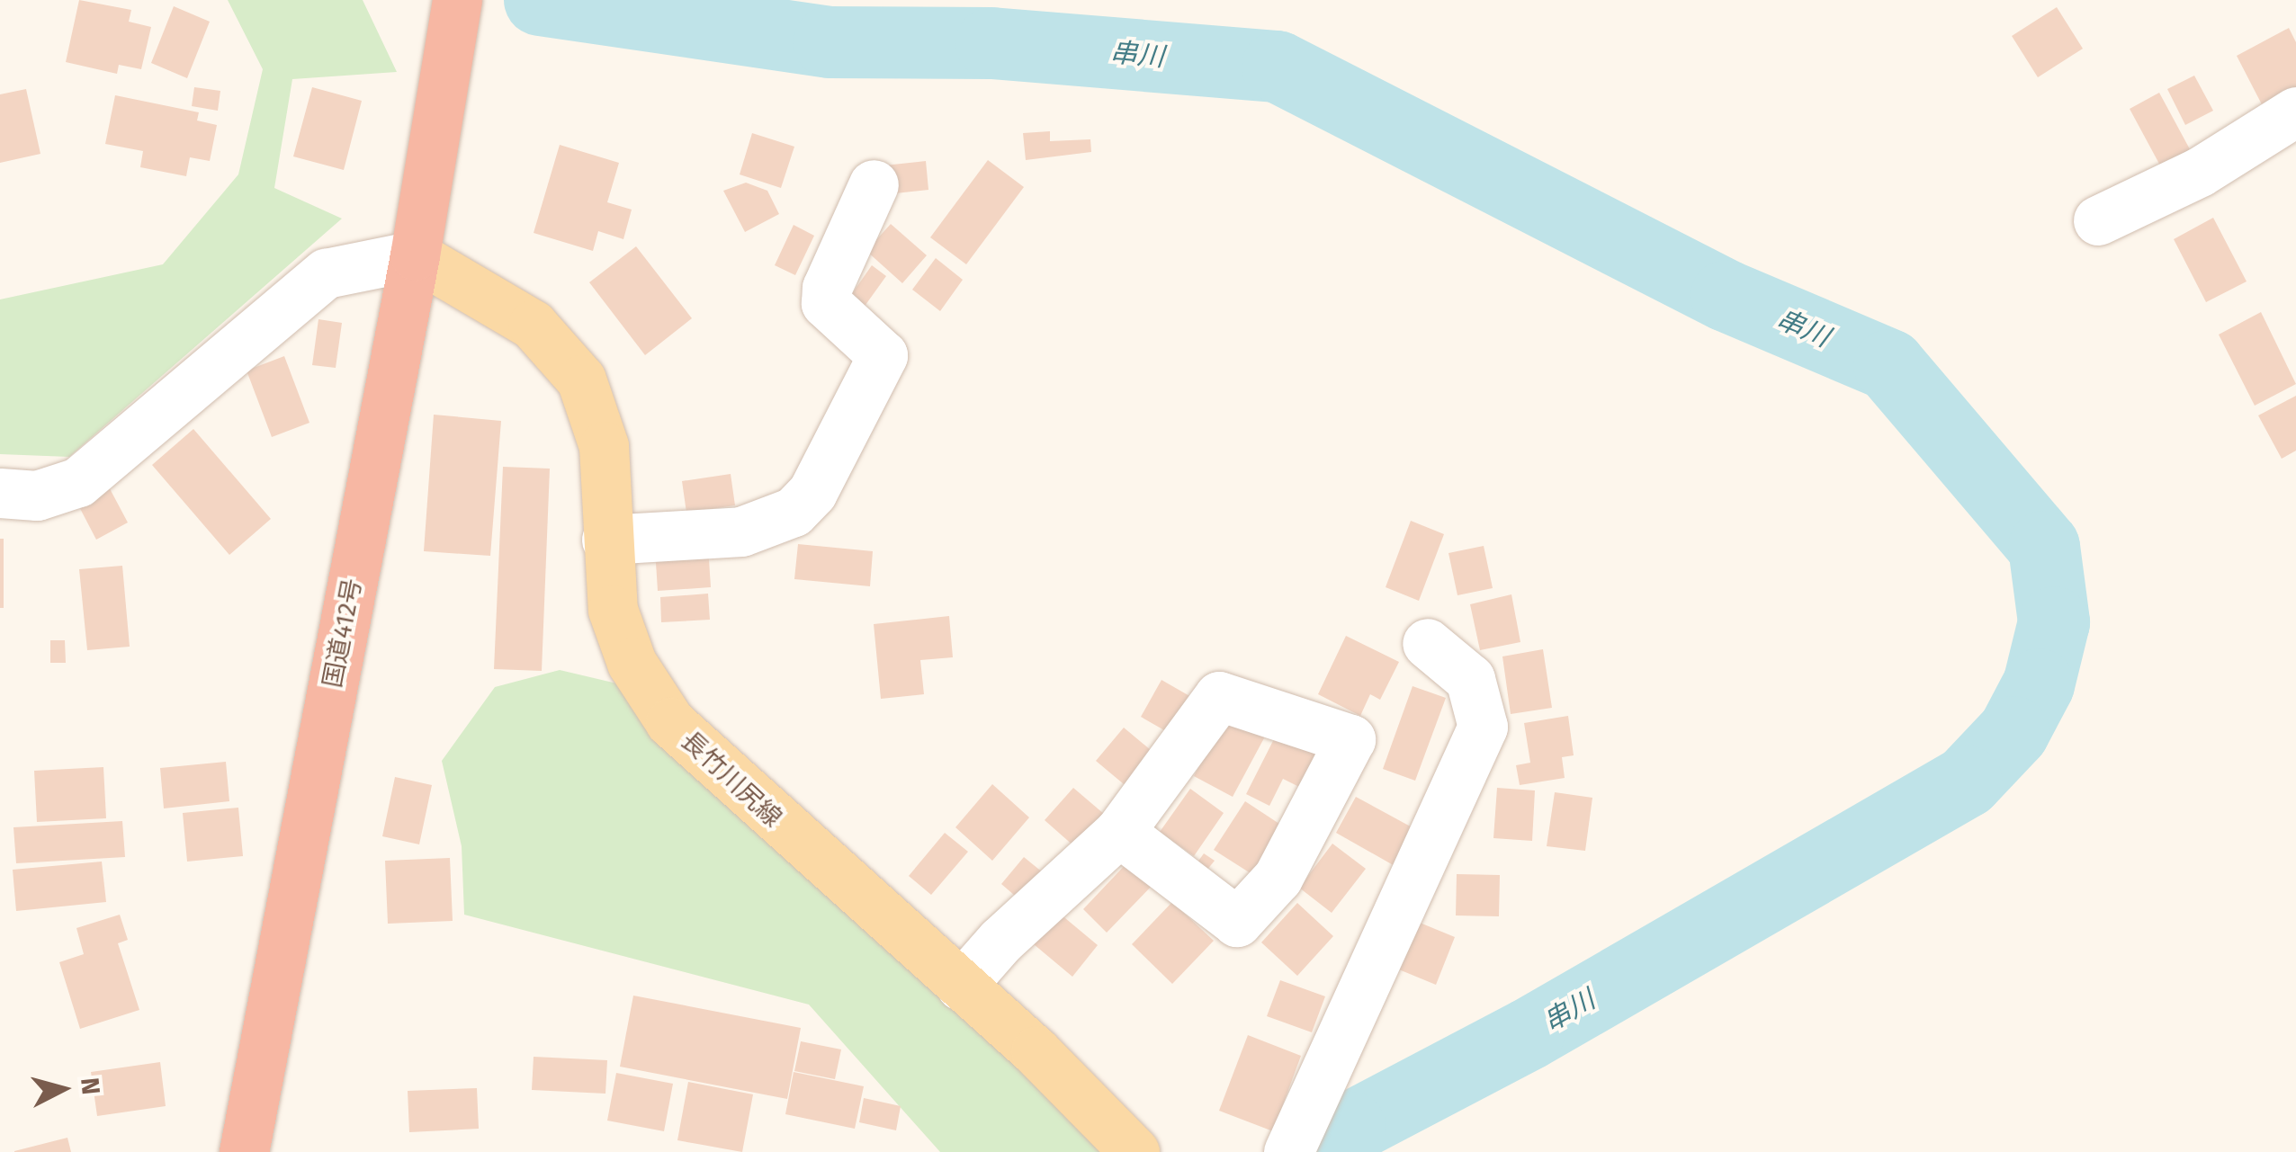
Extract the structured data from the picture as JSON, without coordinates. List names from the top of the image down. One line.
{"streets":{"highway":["国道412号"],"main road":["長竹川尻線"]},"crossings":[["国道412号","長竹川尻線"]],"water":["串川"],"north":"right"}
